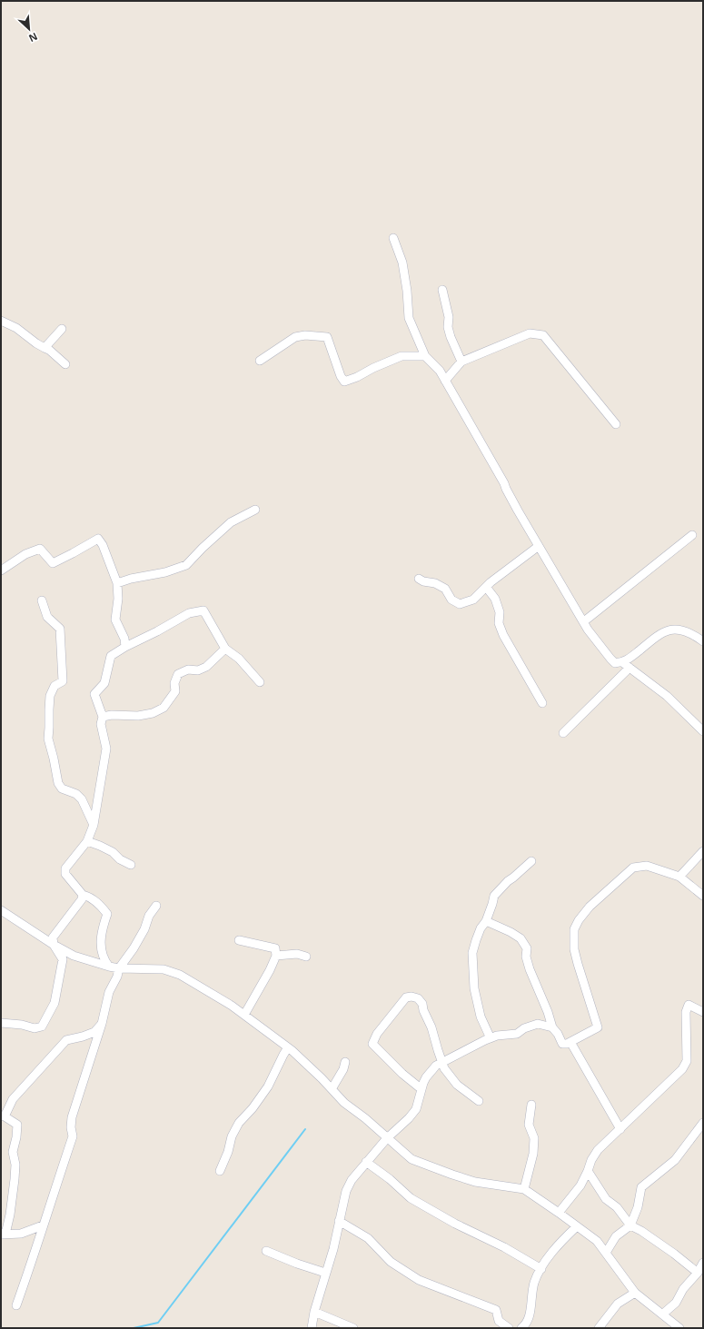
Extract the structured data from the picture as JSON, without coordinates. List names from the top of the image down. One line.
{"north":"bottom right"}
